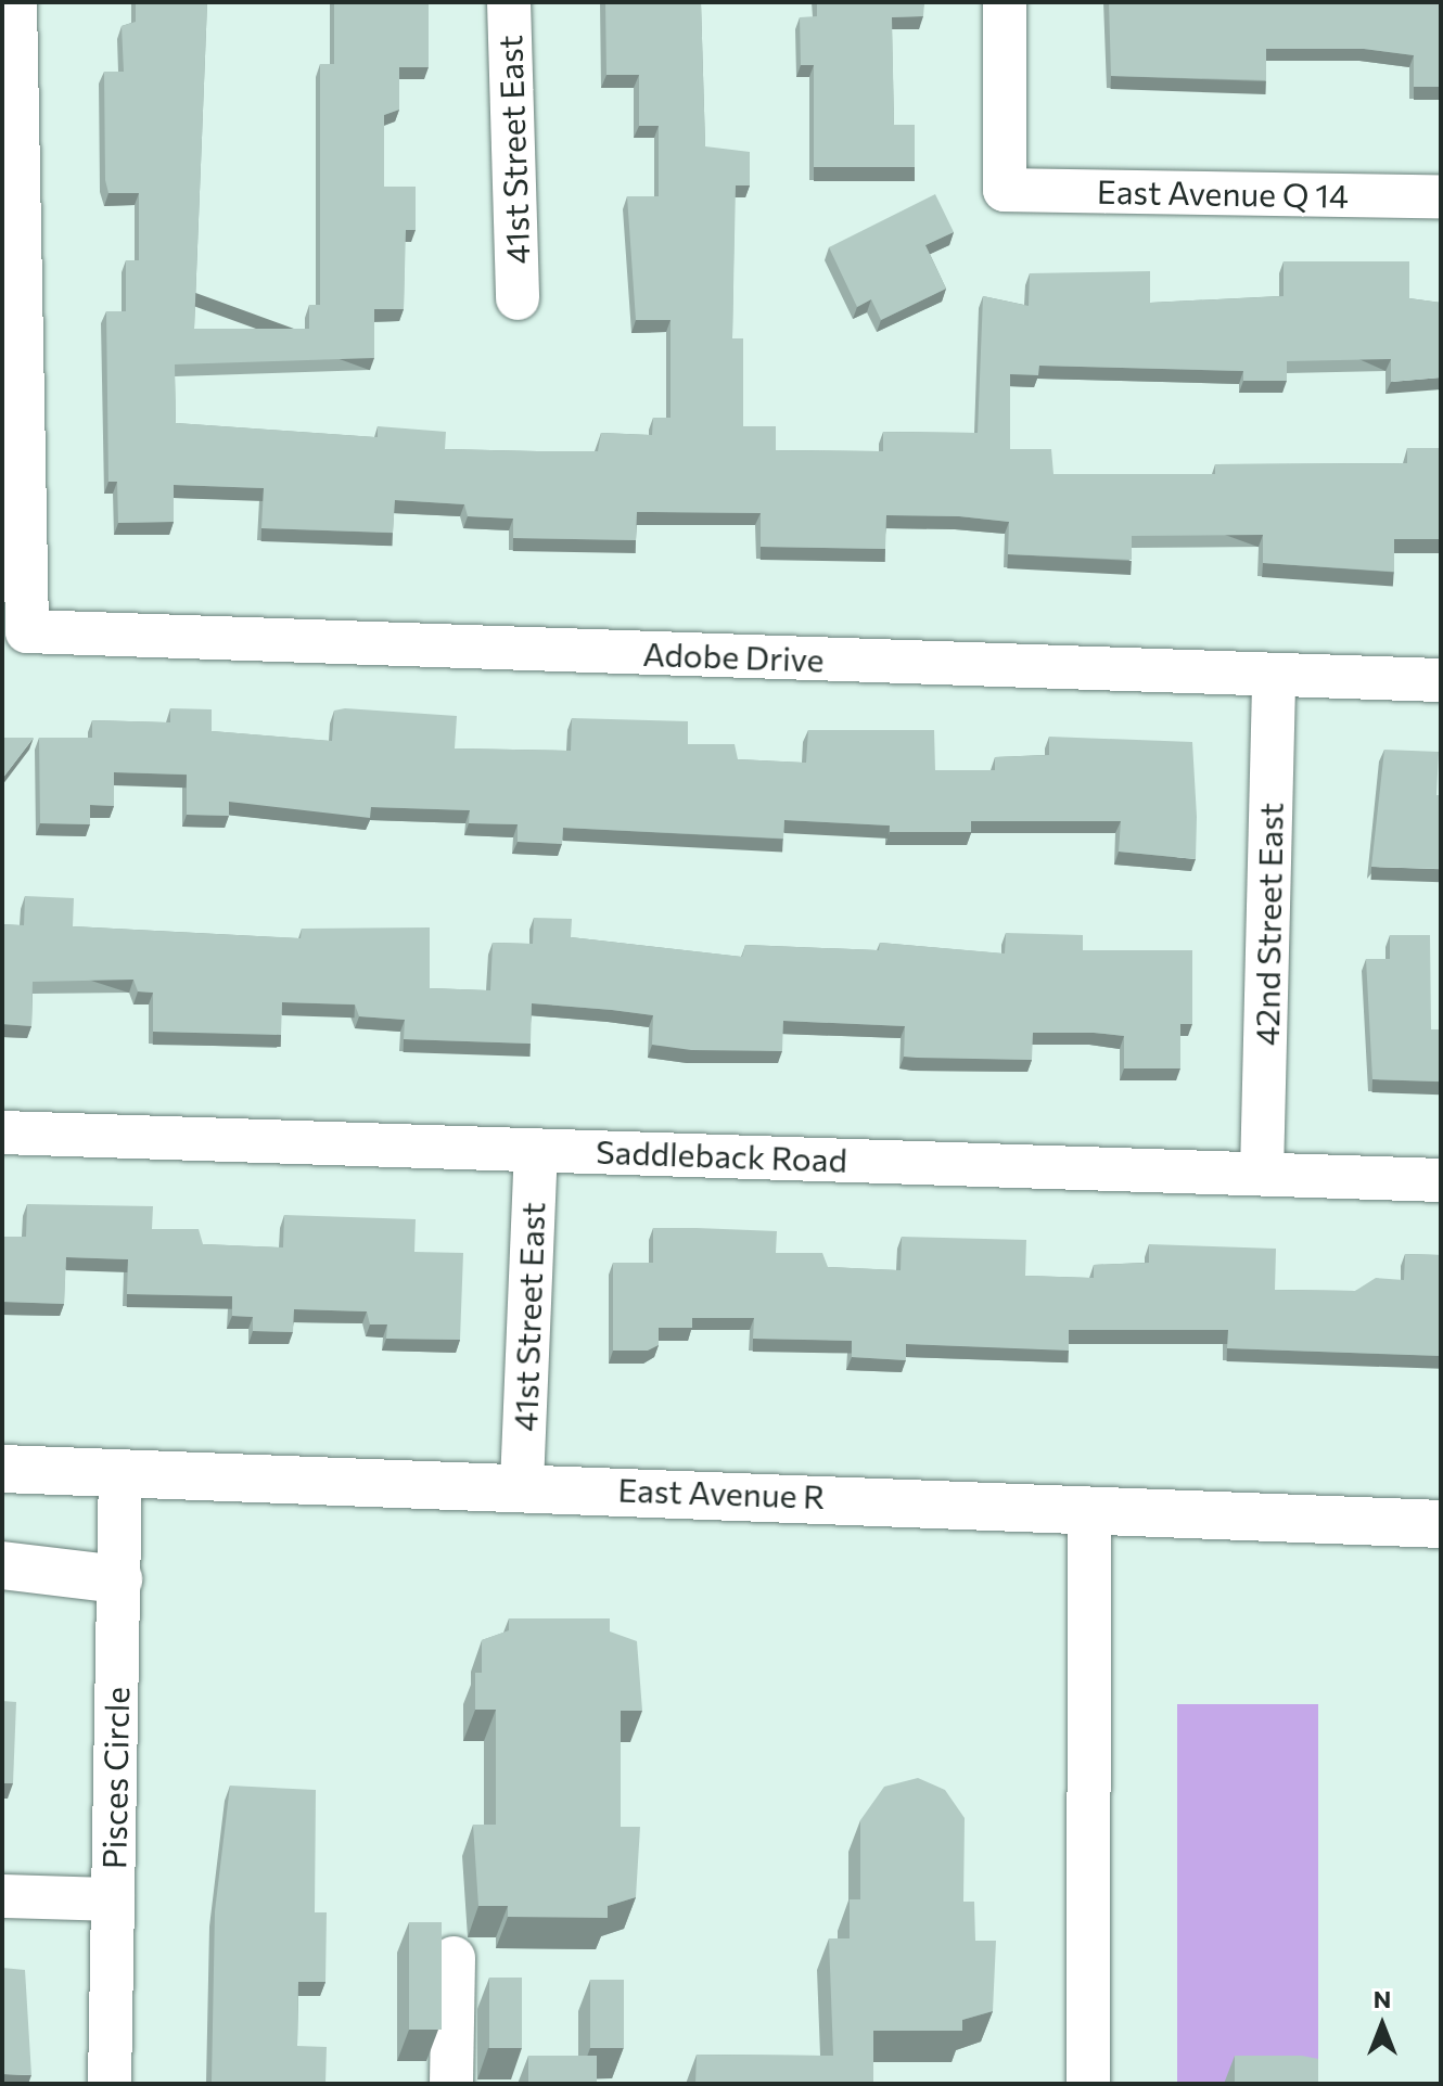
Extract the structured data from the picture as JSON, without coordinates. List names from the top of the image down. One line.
{"streets":{"main road":["East Avenue R"],"street":["41st Street East","East Avenue Q 14","Adobe Drive","42nd Street East","Saddleback Road","Pisces Circle"]},"crossings":[["41st Street East","Saddleback Road"],["41st Street East","East Avenue R"],["Adobe Drive","42nd Street East"],["42nd Street East","Saddleback Road"],["East Avenue R","Pisces Circle"]],"north":"top"}
